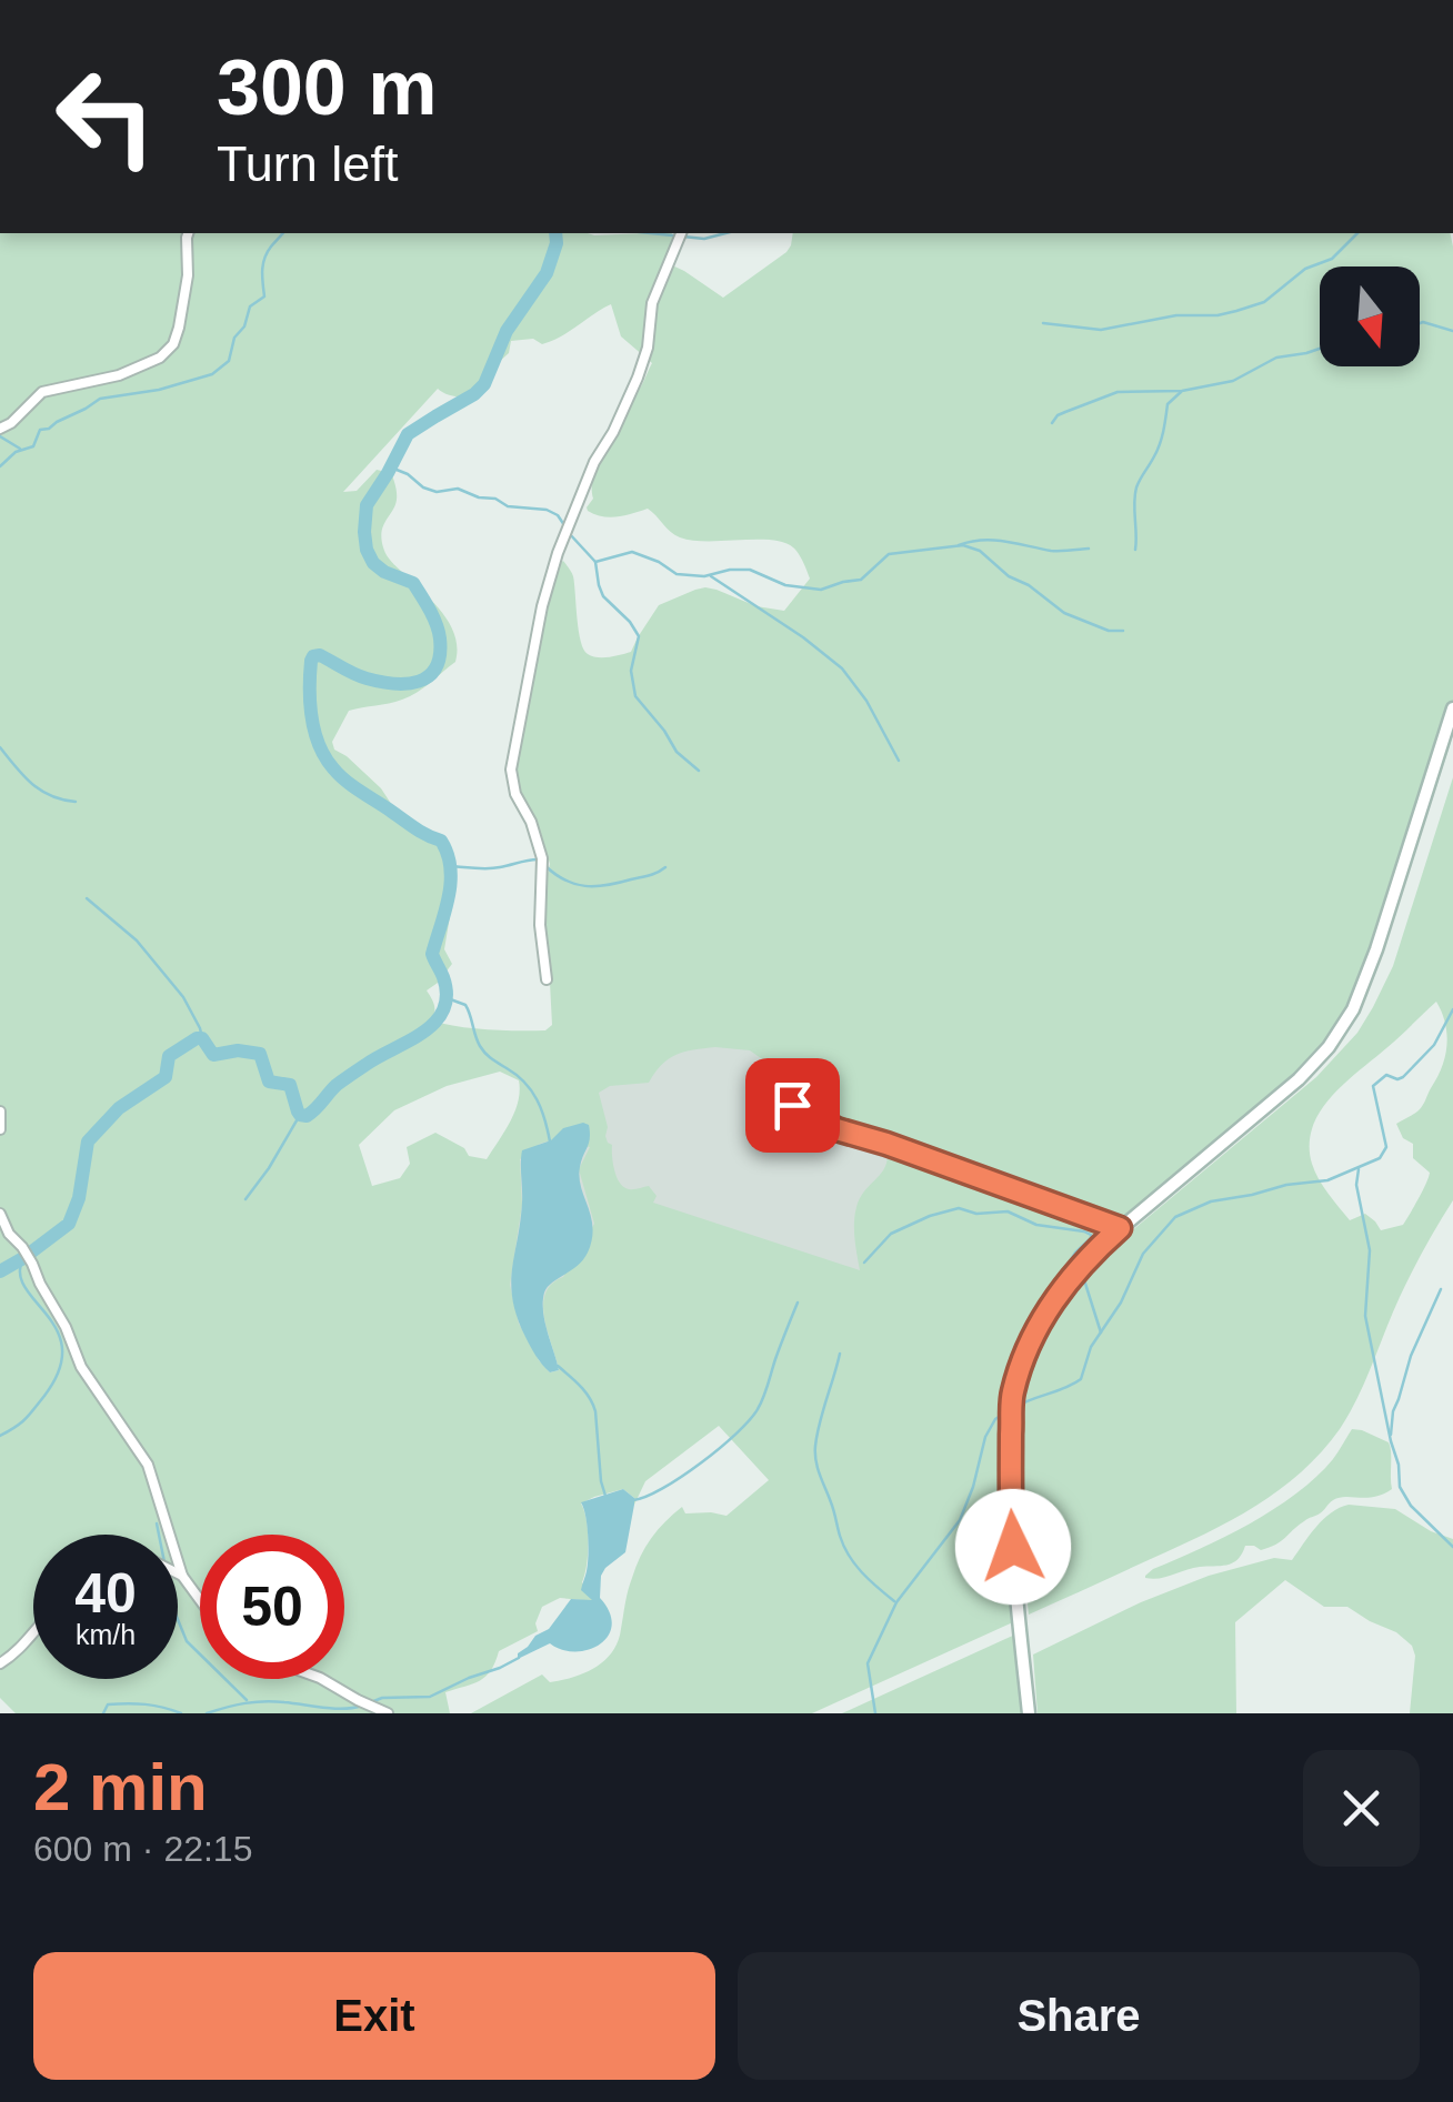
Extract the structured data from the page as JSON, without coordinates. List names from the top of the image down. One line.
{"north":"bottom","page":{"turn":["300 m","Turn left"],"speed":"40 km/h","limit":"50","heading":["2 min","600 m · 22:15"],"buttons":["Exit","Share"]}}
